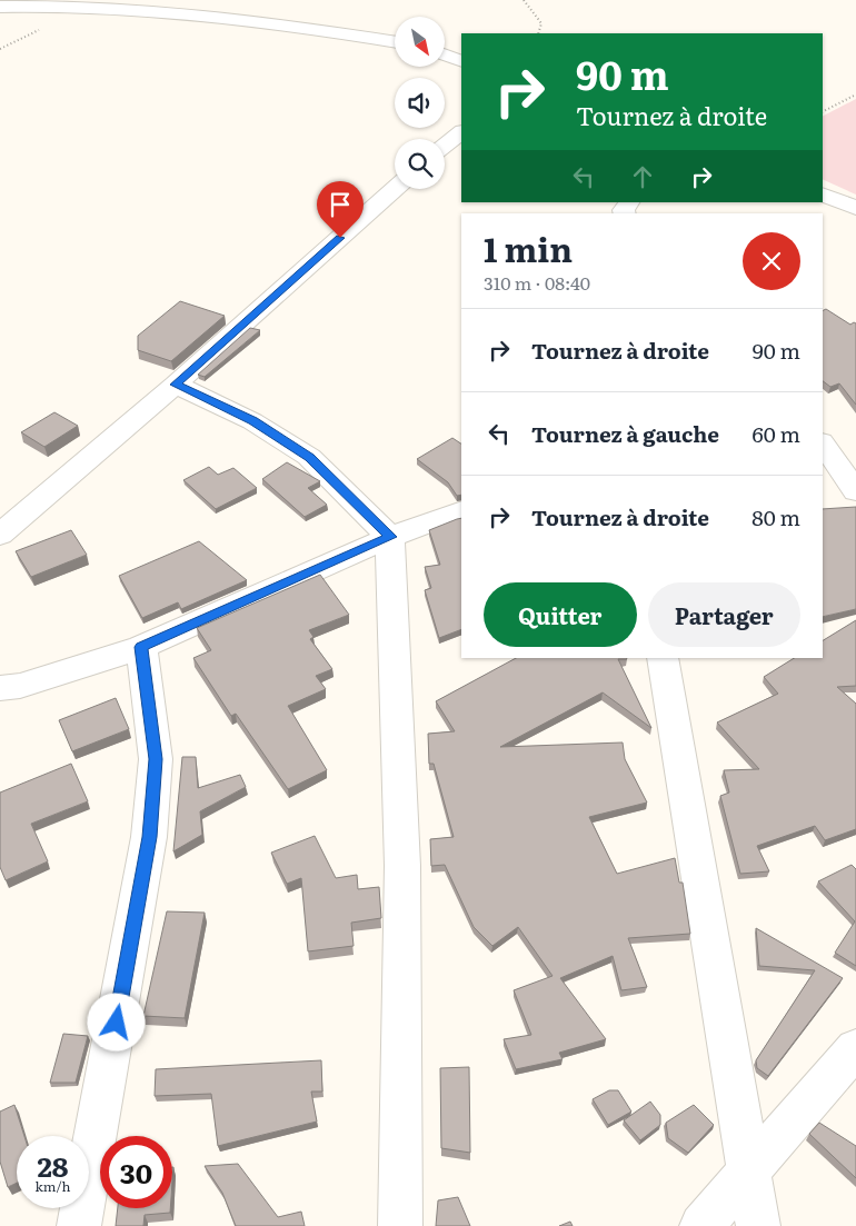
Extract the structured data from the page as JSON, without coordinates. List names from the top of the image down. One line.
{"north":"bottom right","page":{"turn":["90 m","Tournez à droite"],"heading":["1 min","310 m · 08:40"],"list":[{"name":"Tournez à droite","value":"90 m"},{"name":"Tournez à gauche","value":"60 m"},{"name":"Tournez à droite","value":"80 m"}],"buttons":["Quitter","Partager"],"speed":"28 km/h","limit":"30"}}
